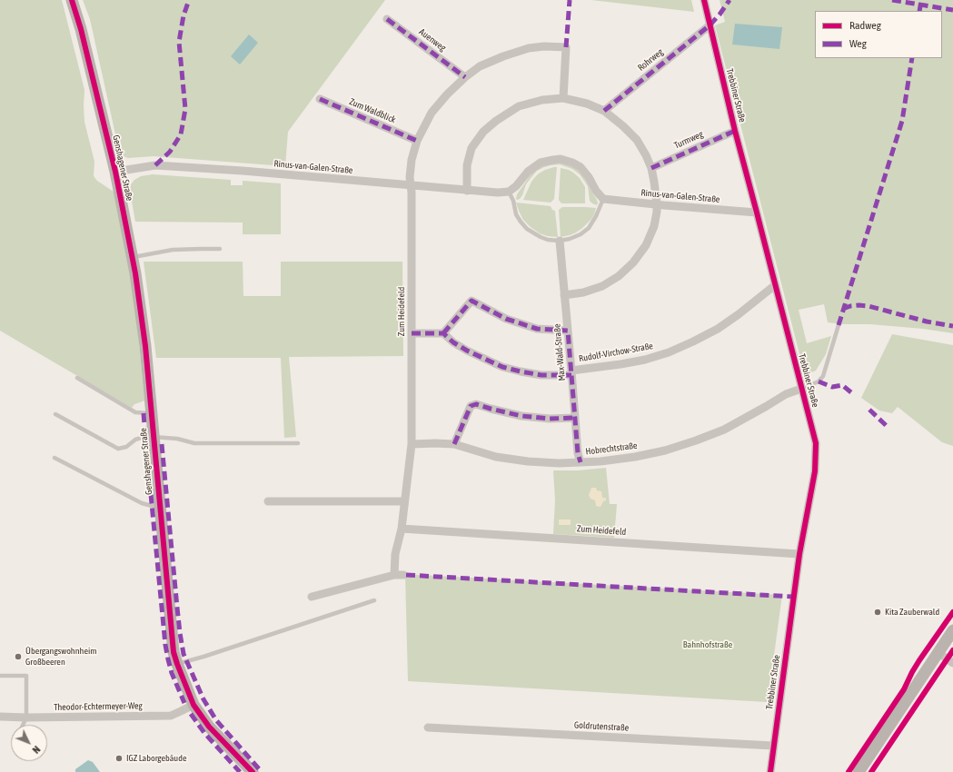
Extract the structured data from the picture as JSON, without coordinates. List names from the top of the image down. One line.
{"streets":{"street":["Auenweg","Rohrweg","Trebbiner Straße","Zum Waldblick","Turmweg","Rinus-van-Galen-Straße","Genshagener Straße","Zum Heidefeld","Max-Wald-Straße","Rudolf-Virchow-Straße","Hobrechtstraße","Theodor-Echtermeyer-Weg","Goldrutenstraße"]},"crossings":[["Auenweg","Zum Heidefeld"],["Rohrweg","Trebbiner Straße"],["Trebbiner Straße","Turmweg"],["Trebbiner Straße","Rinus-van-Galen-Straße"],["Trebbiner Straße","Zum Heidefeld"],["Trebbiner Straße","Rudolf-Virchow-Straße"],["Trebbiner Straße","Hobrechtstraße"],["Trebbiner Straße","Goldrutenstraße"],["Zum Waldblick","Zum Heidefeld"],["Rinus-van-Galen-Straße","Genshagener Straße"],["Rinus-van-Galen-Straße","Zum Heidefeld"],["Rinus-van-Galen-Straße","Max-Wald-Straße"],["Genshagener Straße","Theodor-Echtermeyer-Weg"],["Zum Heidefeld","Hobrechtstraße"],["Max-Wald-Straße","Rudolf-Virchow-Straße"],["Max-Wald-Straße","Hobrechtstraße"]],"parks":["Bahnhofstraße"],"places":["Kita Zauberwald","Übergangswohnheim Großbeeren","IGZ Laborgebäude"],"legend":["Radweg","Weg"],"north":"bottom right"}
